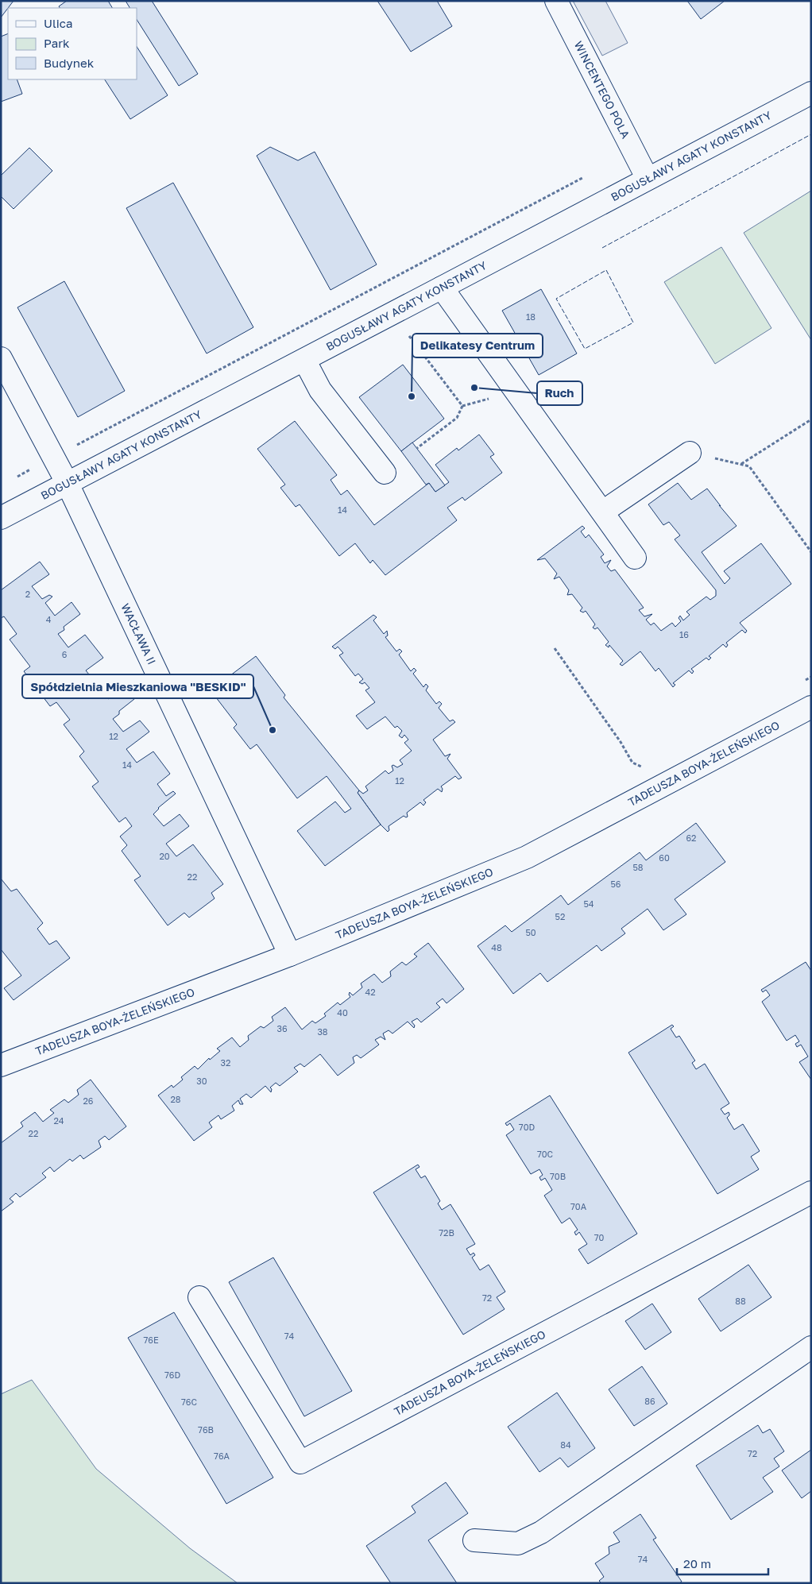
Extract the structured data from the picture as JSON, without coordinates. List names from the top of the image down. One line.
{"streets":{"street":["WINCENTEGO POLA","BOGUSŁAWY AGATY KONSTANTY","WACŁAWA II","TADEUSZA BOYA-ŻELEŃSKIEGO"]},"crossings":[["WINCENTEGO POLA","BOGUSŁAWY AGATY KONSTANTY"],["BOGUSŁAWY AGATY KONSTANTY","WACŁAWA II"],["WACŁAWA II","TADEUSZA BOYA-ŻELEŃSKIEGO"]],"places":["Ruch","Delikatesy Centrum","Spółdzielnia Mieszkaniowa \"BESKID\""],"house_numbers":["18","14","2","4","16","6","12","14","12","62","20","60","58","22","56","54","52","50","48","42","40","36","38","32","30","28","26","24","70D","22","70C","70B","70A","72B","70","72","88","74","76E","76D","86","76C","76B","84","72","76A","74"],"legend":["Ulica","Park","Budynek"],"scale_bar":"20 m"}
